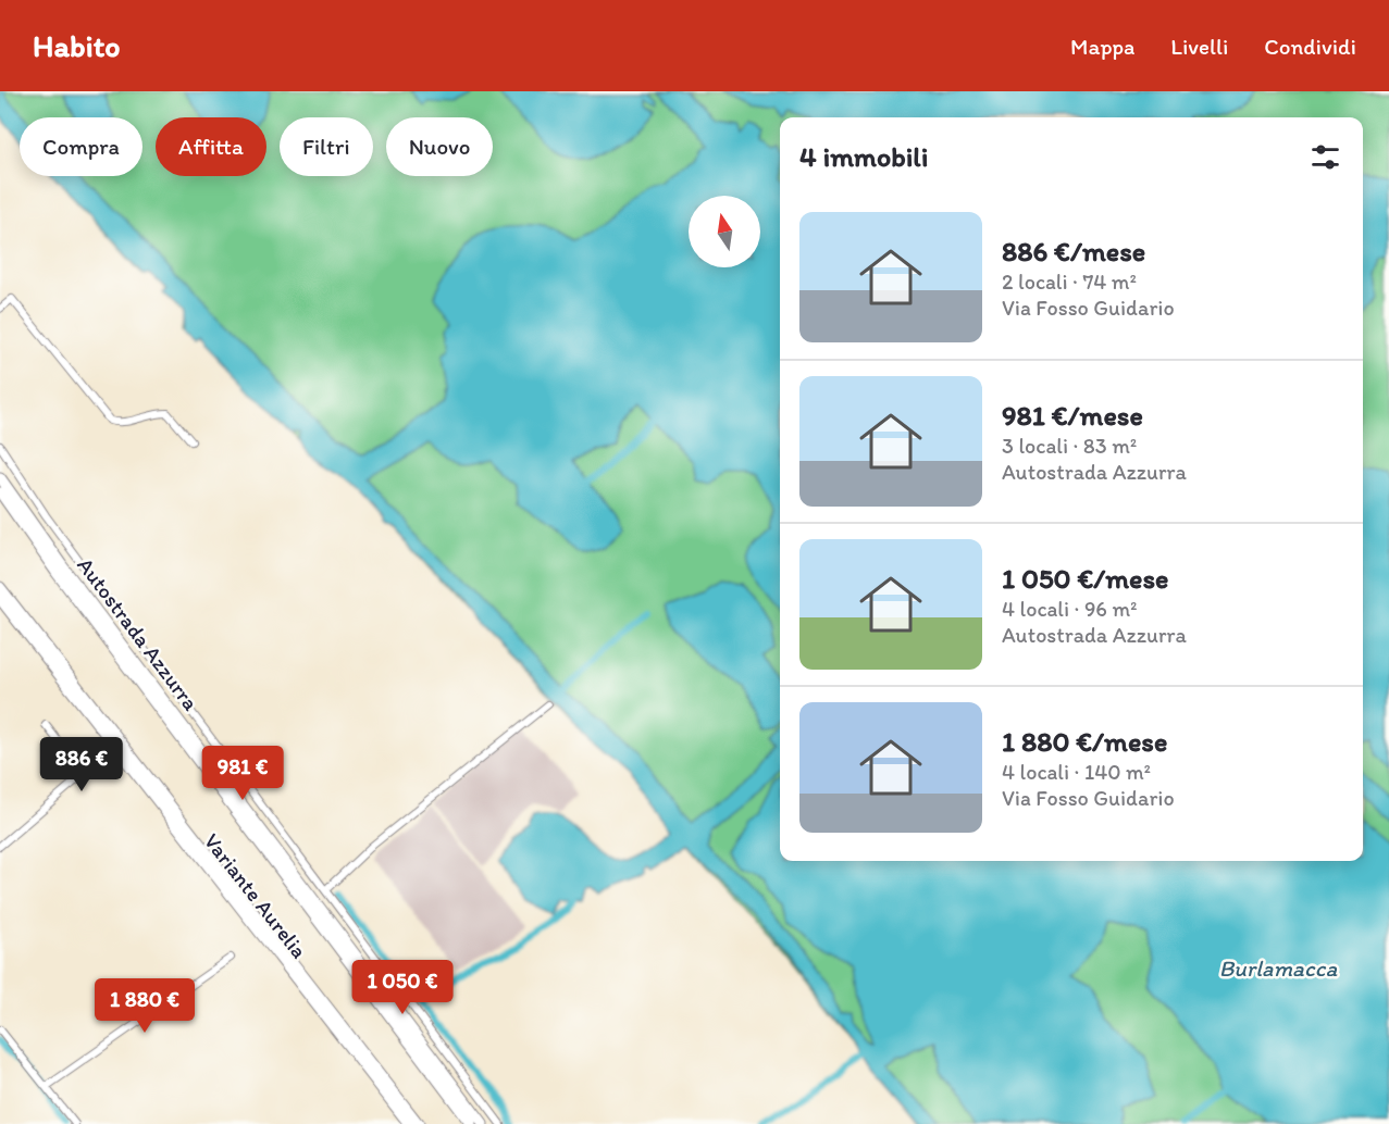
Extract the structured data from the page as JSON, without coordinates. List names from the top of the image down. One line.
{"streets":{"highway":["Autostrada Azzurra","Variante Aurelia"]},"water":["Burlamacca"],"north":"top","page":{"header":"Habito","nav":["Mappa","Livelli","Condividi"],"chip":["Compra","Affitta","Filtri","Nuovo"],"heading":"4 immobili","list":[{"name":"886 €/mese","note":"2 locali · 74 m² · Via Fosso Guidario"},{"name":"981 €/mese","note":"3 locali · 83 m² · Autostrada Azzurra"},{"name":"1 050 €/mese","note":"4 locali · 96 m² · Autostrada Azzurra"},{"name":"1 880 €/mese","note":"4 locali · 140 m² · Via Fosso Guidario"}],"price":["886 €","981 €","1 050 €","1 880 €"]}}
